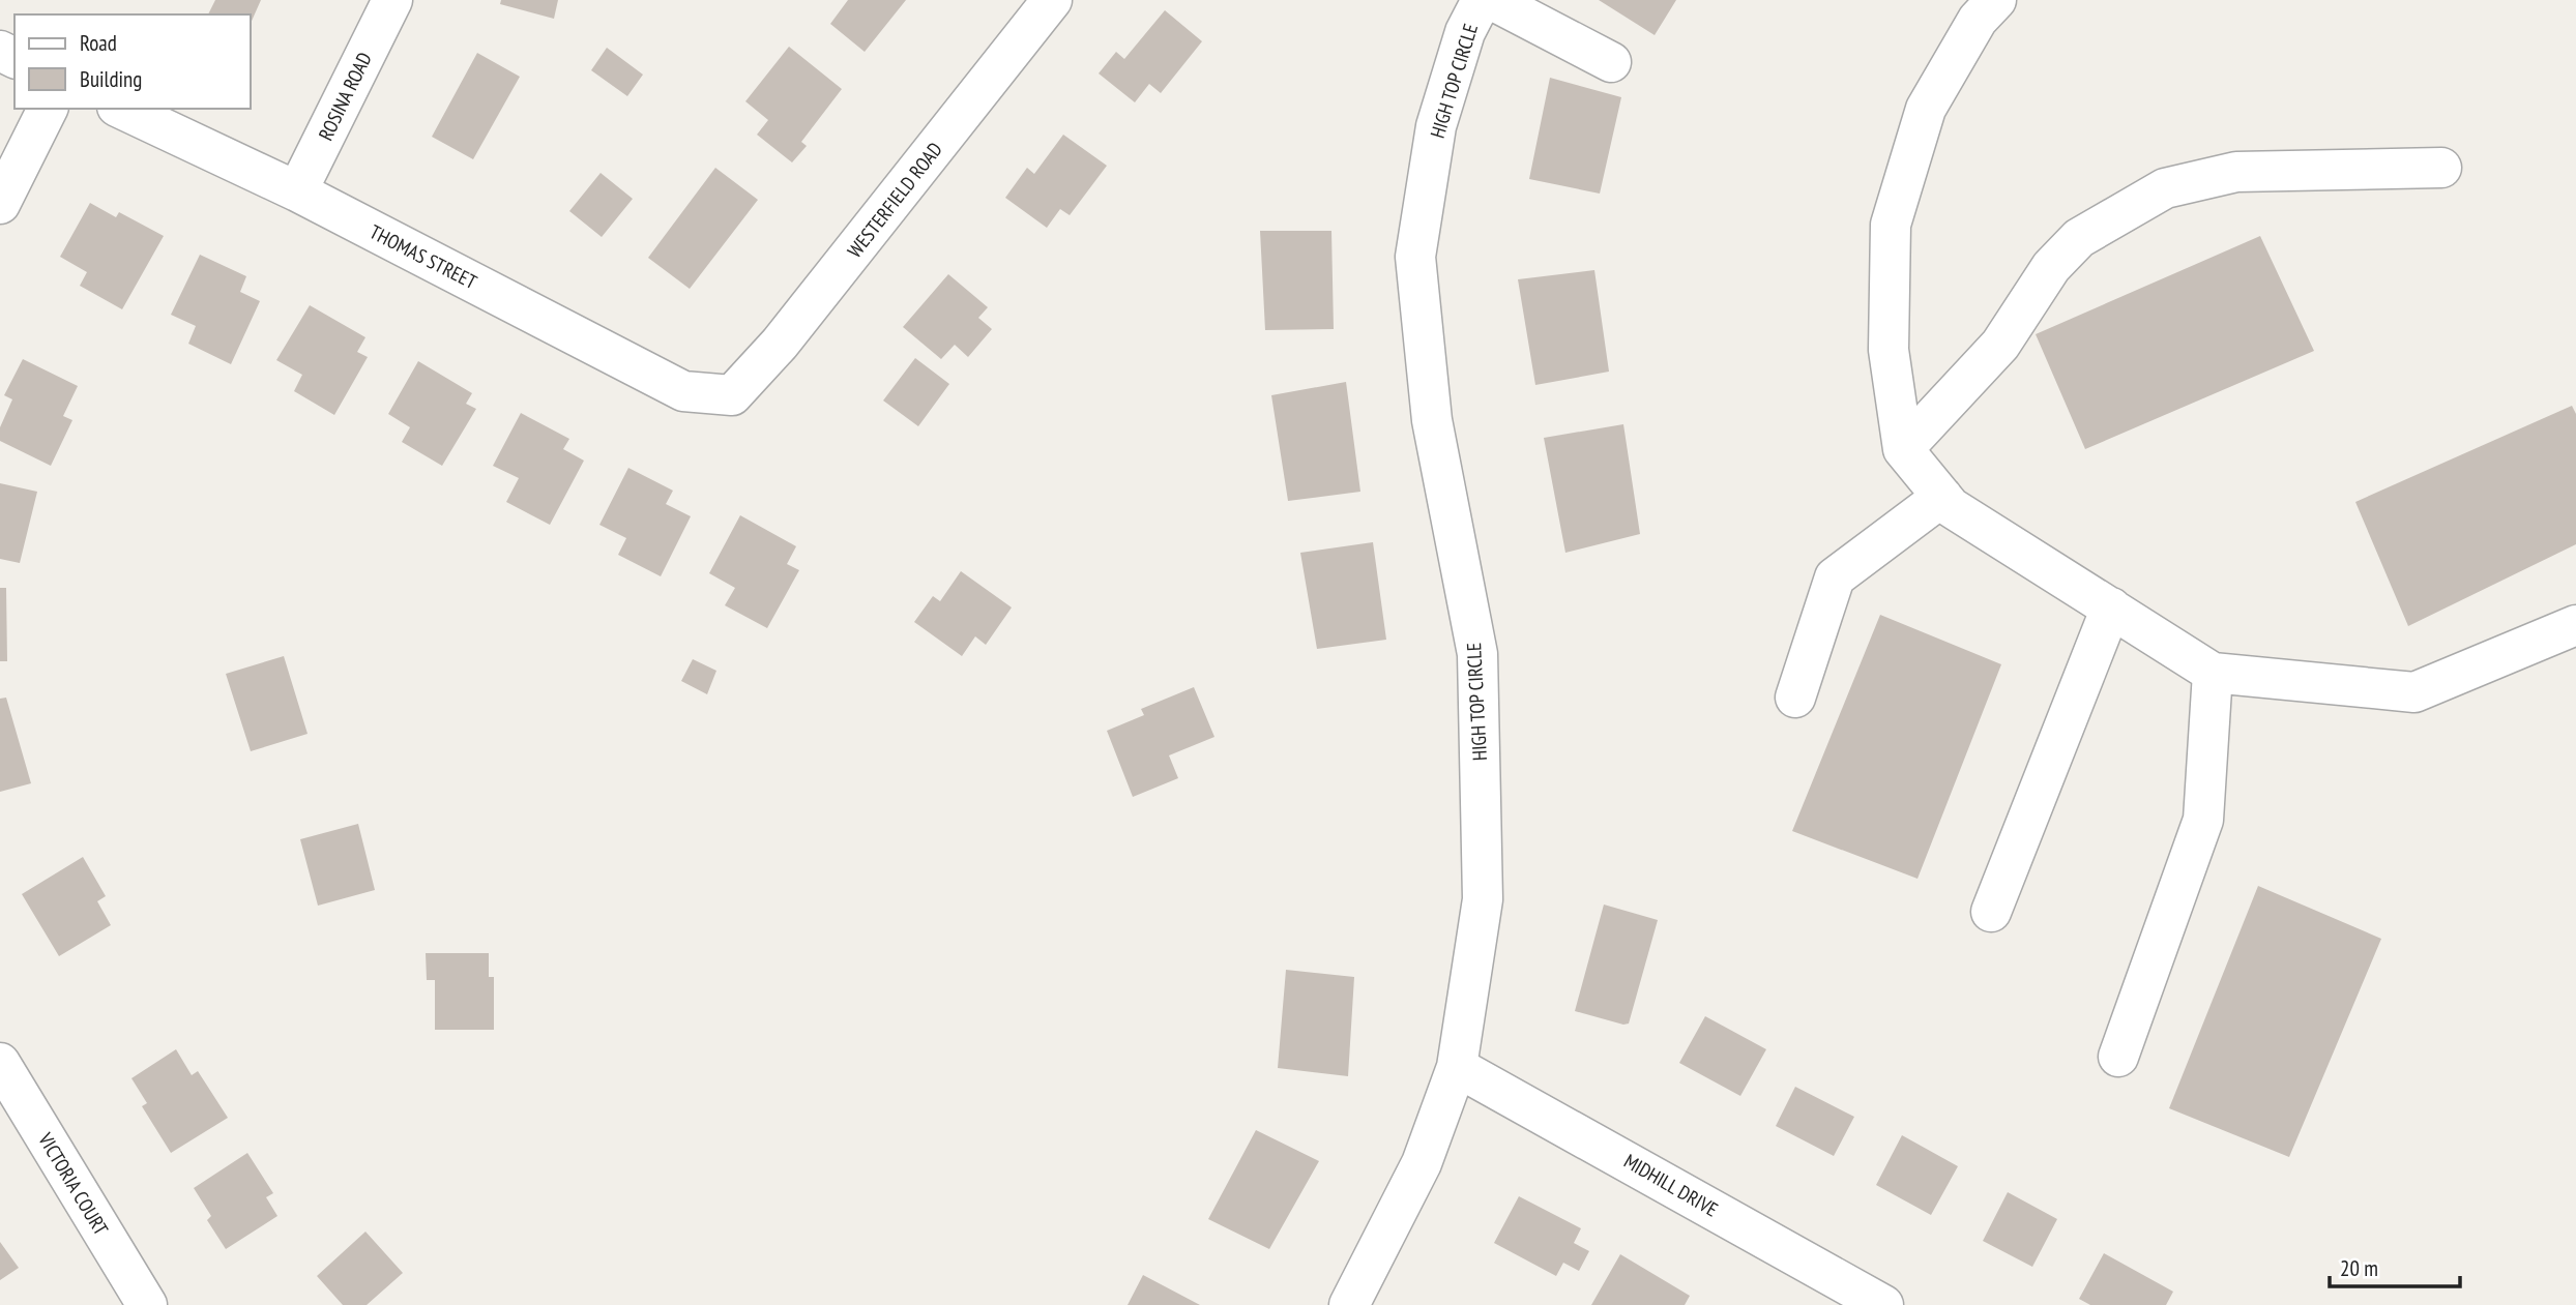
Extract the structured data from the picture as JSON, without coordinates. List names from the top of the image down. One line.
{"streets":{"street":["HIGH TOP CIRCLE","ROSINA ROAD","WESTERFIELD ROAD","THOMAS STREET","VICTORIA COURT","MIDHILL DRIVE"]},"crossings":[["HIGH TOP CIRCLE","MIDHILL DRIVE"],["ROSINA ROAD","THOMAS STREET"],["WESTERFIELD ROAD","THOMAS STREET"]],"legend":["Road","Building"],"scale_bar":"20 m"}
